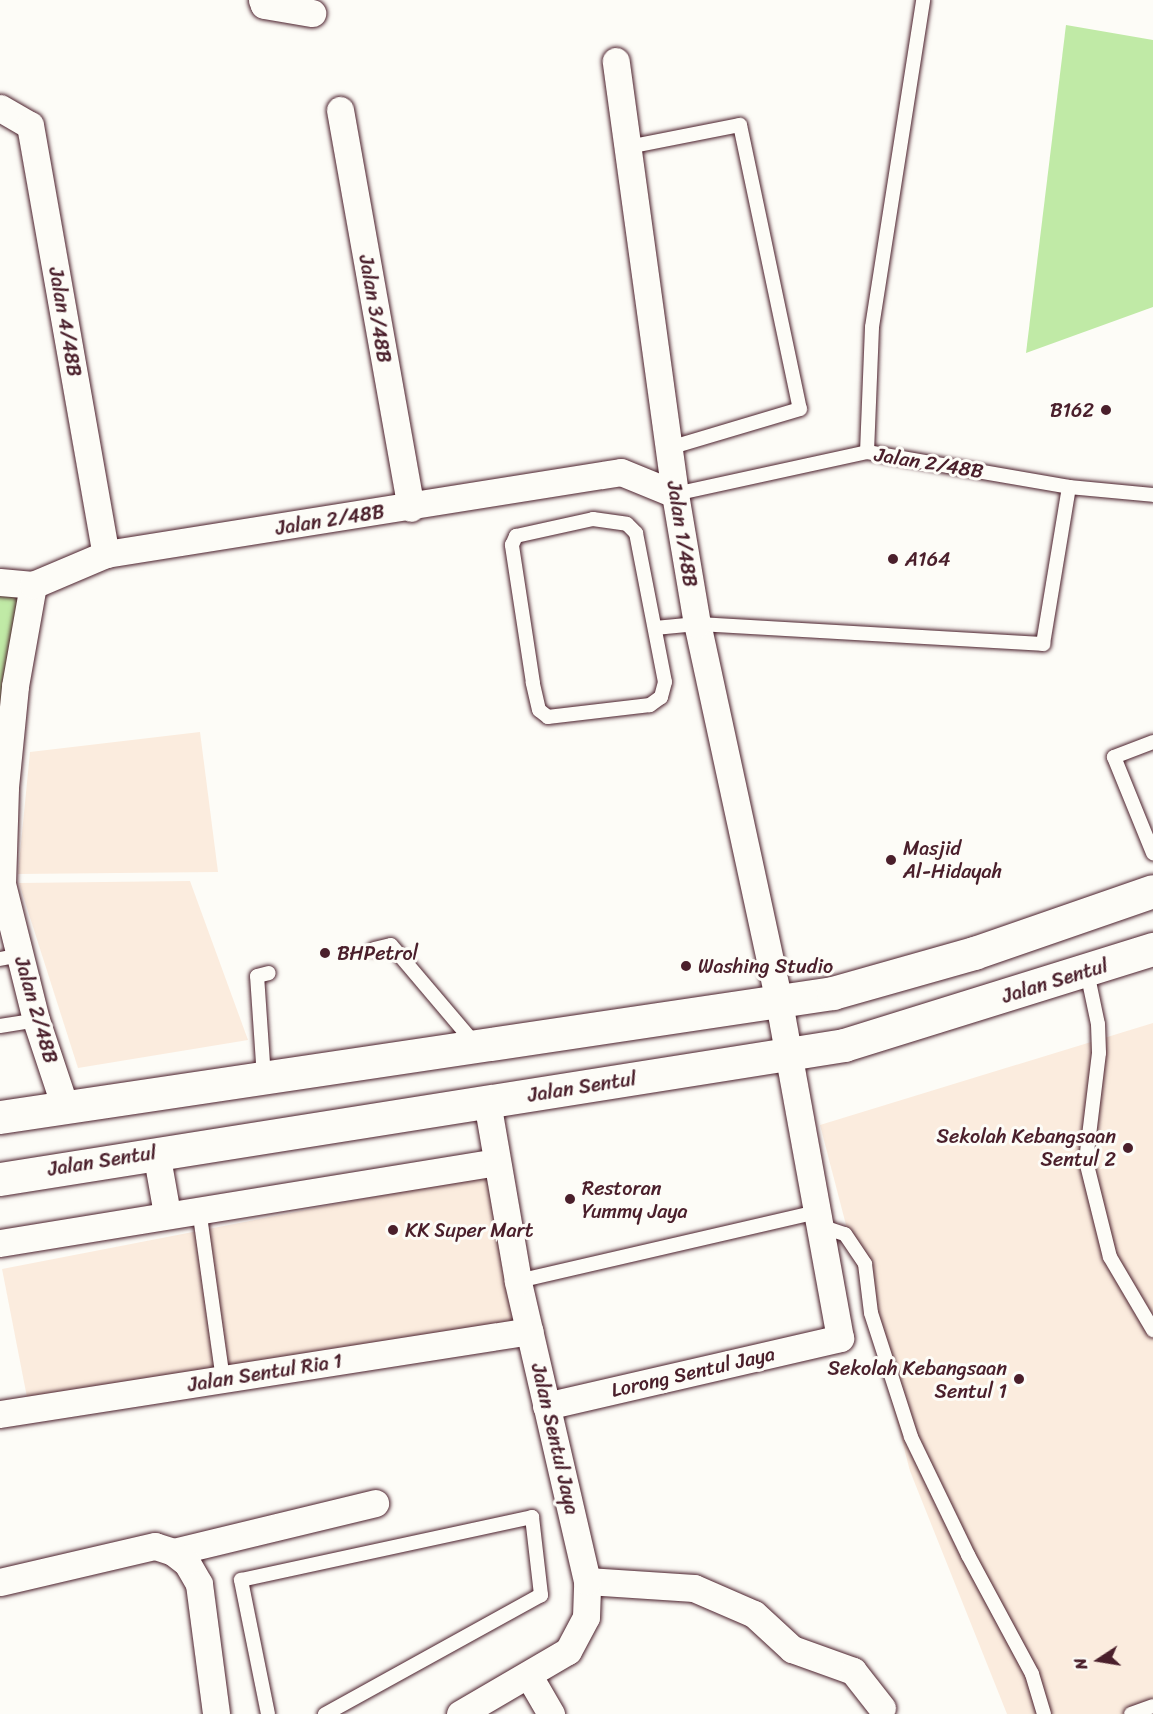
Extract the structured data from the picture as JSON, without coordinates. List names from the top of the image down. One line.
{"streets":{"main road":["Jalan Sentul"],"street":["Jalan 3/48B","Jalan 4/48B","Jalan 2/48B","Jalan 1/48B","Lorong Sentul Jaya","Jalan Sentul Ria 1","Jalan Sentul Jaya"]},"crossings":[["Jalan 3/48B","Jalan 2/48B"],["Jalan 4/48B","Jalan 2/48B"],["Jalan 2/48B","Jalan 1/48B"],["Jalan 1/48B","Jalan Sentul"],["Jalan 1/48B","Lorong Sentul Jaya"],["Jalan Sentul","Jalan Sentul Jaya"],["Lorong Sentul Jaya","Jalan Sentul Jaya"],["Jalan Sentul Ria 1","Jalan Sentul Jaya"]],"places":["B162","A164","Masjid Al-Hidayah","BHPetrol","Washing Studio","Sekolah Kebangsaan Sentul 2","Restoran Yummy Jaya","KK Super Mart","Sekolah Kebangsaan Sentul 1"],"north":"left"}
